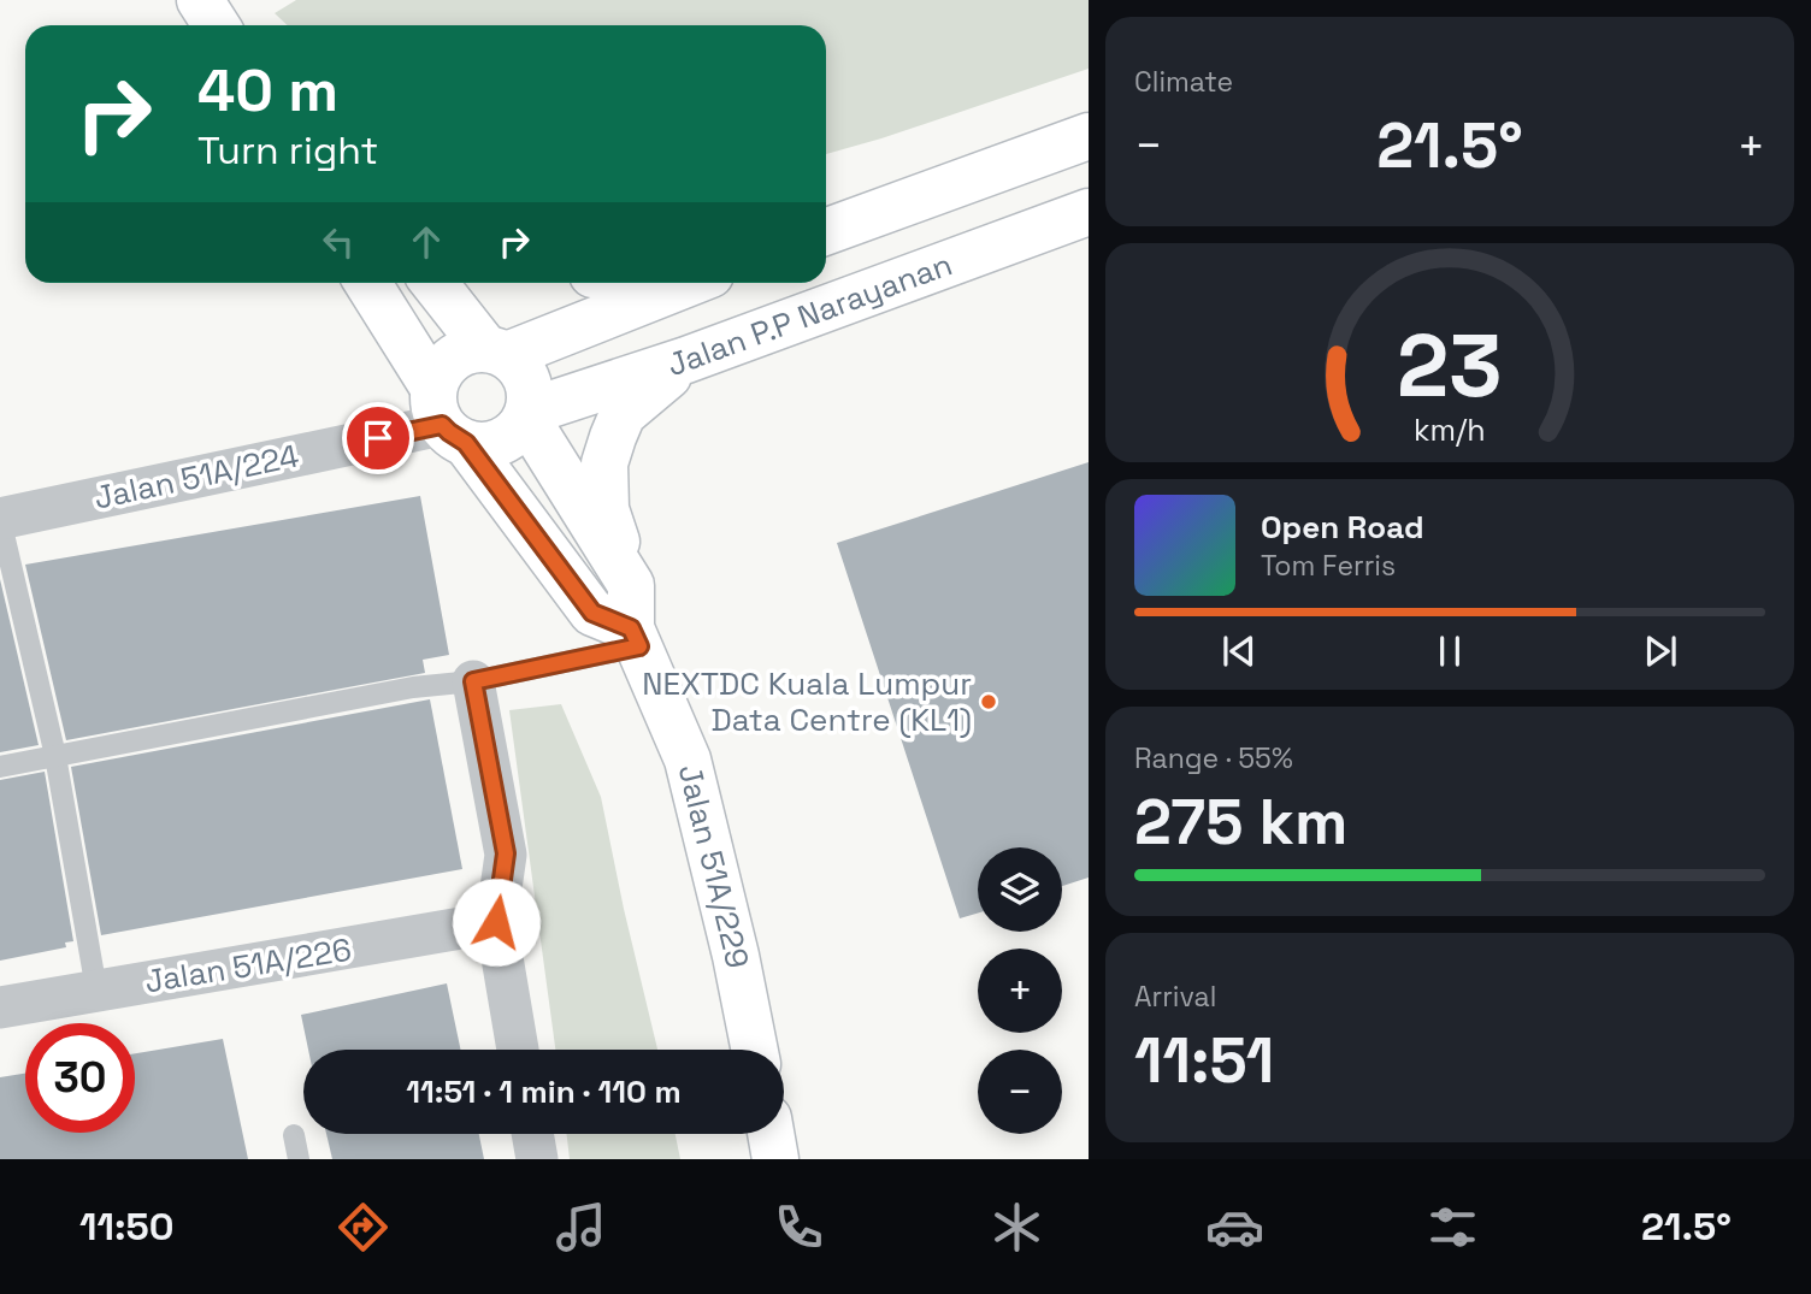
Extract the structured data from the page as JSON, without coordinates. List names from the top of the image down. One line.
{"streets":{"main road":["Jalan P.P Narayanan","Jalan 51A/229"],"street":["Jalan 51A/224","Jalan 51A/226"]},"crossings":[["Jalan P.P Narayanan","Jalan 51A/224"],["Jalan P.P Narayanan","Jalan 51A/229"],["Jalan 51A/224","Jalan 51A/229"]],"places":["NEXTDC Kuala Lumpur Data Centre (KL1)"],"page":{"tile":["Climate",["Range · 55%","275 km"],["Arrival","11:51"]],"turn":["40 m","Turn right"],"heat":["−","21.5°","+"],"song":["Open Road","Tom Ferris"],"map_buttons":["+","−"],"limit":"30","trip":"11:51 · 1 min · 110 m","tabs":["11:50","21.5°"],"gauge":["23","km/h"]}}
